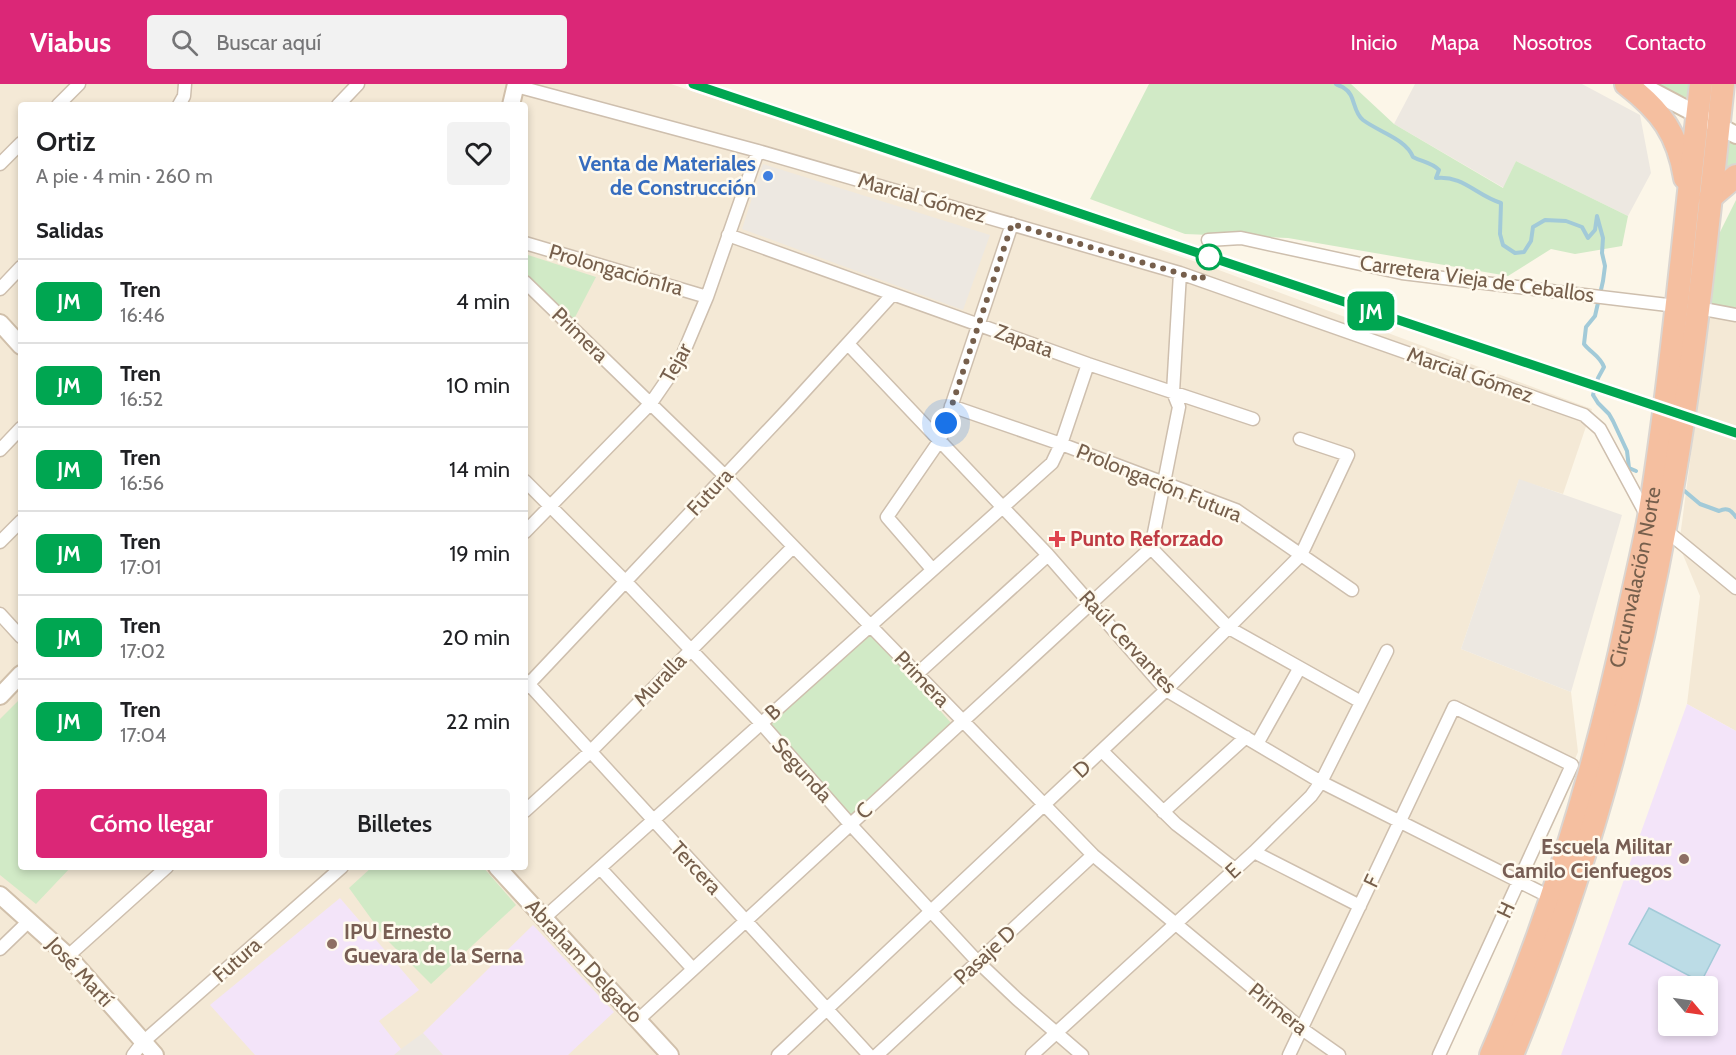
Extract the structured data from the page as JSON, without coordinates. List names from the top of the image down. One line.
{"streets":{"highway":["Circunvalación Norte"],"street":["Marcial Gómez","Prolongación1ra","Carretera Vieja de Ceballos","Primera","Zapata","Tejar","Prolongación Futura","Futura","Raúl Cervantes","Muralla","B","D","Segunda","C","Tercera","E","F","H","Pasaje D","Abraham Delgado","José Martí"]},"crossings":[["Marcial Gómez","Tejar"],["Marcial Gómez","Circunvalación Norte"],["Prolongación1ra","Tejar"],["Carretera Vieja de Ceballos","Circunvalación Norte"],["Primera","Tejar"],["Primera","Futura"],["Primera","Muralla"],["Primera","B"],["Primera","D"],["Primera","C"],["Primera","E"],["Primera","F"],["Primera","Pasaje D"],["Zapata","Tejar"],["Zapata","Futura"],["Zapata","B"],["Tejar","Segunda"],["Prolongación Futura","B"],["Prolongación Futura","D"],["Futura","Raúl Cervantes"],["Futura","Segunda"],["Futura","José Martí"],["Circunvalación Norte","Raúl Cervantes"],["Raúl Cervantes","B"],["Raúl Cervantes","D"],["Raúl Cervantes","C"],["Raúl Cervantes","E"],["Raúl Cervantes","F"],["Raúl Cervantes","H"],["Muralla","Segunda"],["Muralla","Tercera"],["B","Segunda"],["B","Tercera"],["B","Abraham Delgado"],["D","Segunda"],["D","Tercera"],["Segunda","C"],["Segunda","E"],["Segunda","Pasaje D"],["C","Tercera"],["C","Abraham Delgado"],["F","H"]],"places":{"other":["Venta de Materiales de Construcción","Escuela Militar Camilo Cienfuegos","IPU Ernesto Guevara de la Serna"],"health":["Punto Reforzado"]},"north":"bottom right","page":{"header":"Viabus","search":"Buscar aquí","nav":["Inicio","Mapa","Nosotros","Contacto"],"on_map":"JM","heading":[["Ortiz","A pie · 4 min · 260 m"],"Salidas"],"list":[{"mark":"JM","name":"Tren","note":"16:46","value":"4 min"},{"mark":"JM","name":"Tren","note":"16:52","value":"10 min"},{"mark":"JM","name":"Tren","note":"16:56","value":"14 min"},{"mark":"JM","name":"Tren","note":"17:01","value":"19 min"},{"mark":"JM","name":"Tren","note":"17:02","value":"20 min"},{"mark":"JM","name":"Tren","note":"17:04","value":"22 min"}],"buttons":["Cómo llegar","Billetes"]}}
